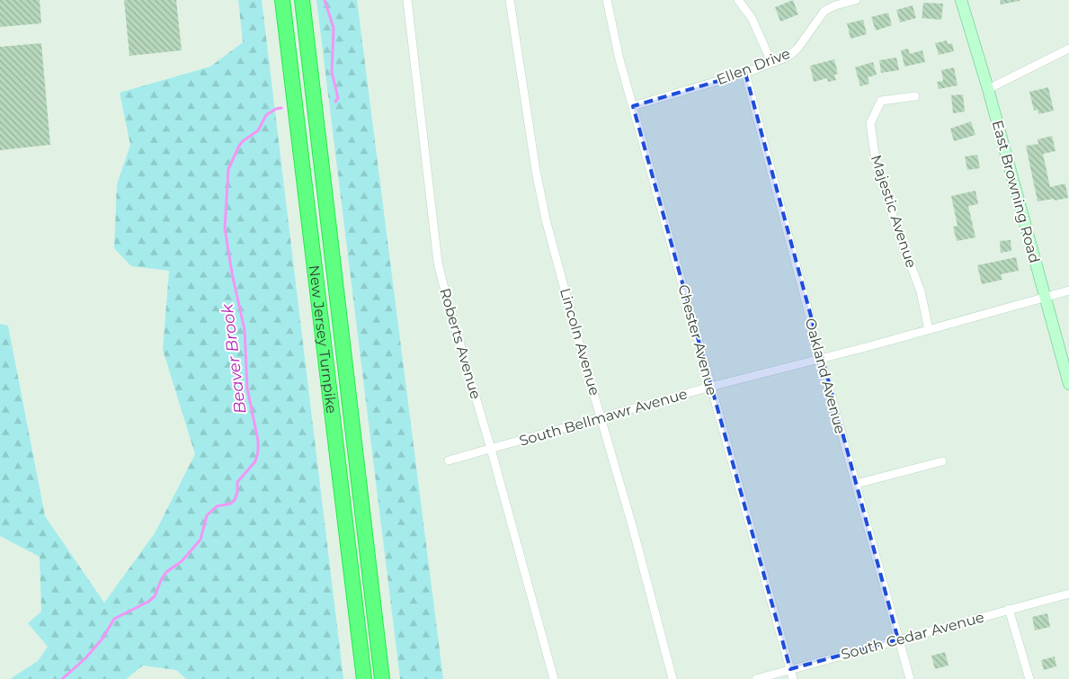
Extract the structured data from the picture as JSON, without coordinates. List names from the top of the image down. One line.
{"streets":{"highway":["New Jersey Turnpike"],"main road":["East Browning Road"],"street":["Ellen Drive","Majestic Avenue","Chester Avenue","Lincoln Avenue","Roberts Avenue","Oakland Avenue","South Bellmawr Avenue","South Cedar Avenue"]},"crossings":[["Ellen Drive","Chester Avenue"],["Ellen Drive","Oakland Avenue"],["East Browning Road","South Bellmawr Avenue"],["Majestic Avenue","South Bellmawr Avenue"],["Chester Avenue","South Bellmawr Avenue"],["Chester Avenue","South Cedar Avenue"],["Lincoln Avenue","South Bellmawr Avenue"],["Roberts Avenue","South Bellmawr Avenue"],["Oakland Avenue","South Bellmawr Avenue"],["Oakland Avenue","South Cedar Avenue"]],"water":["Beaver Brook"]}
